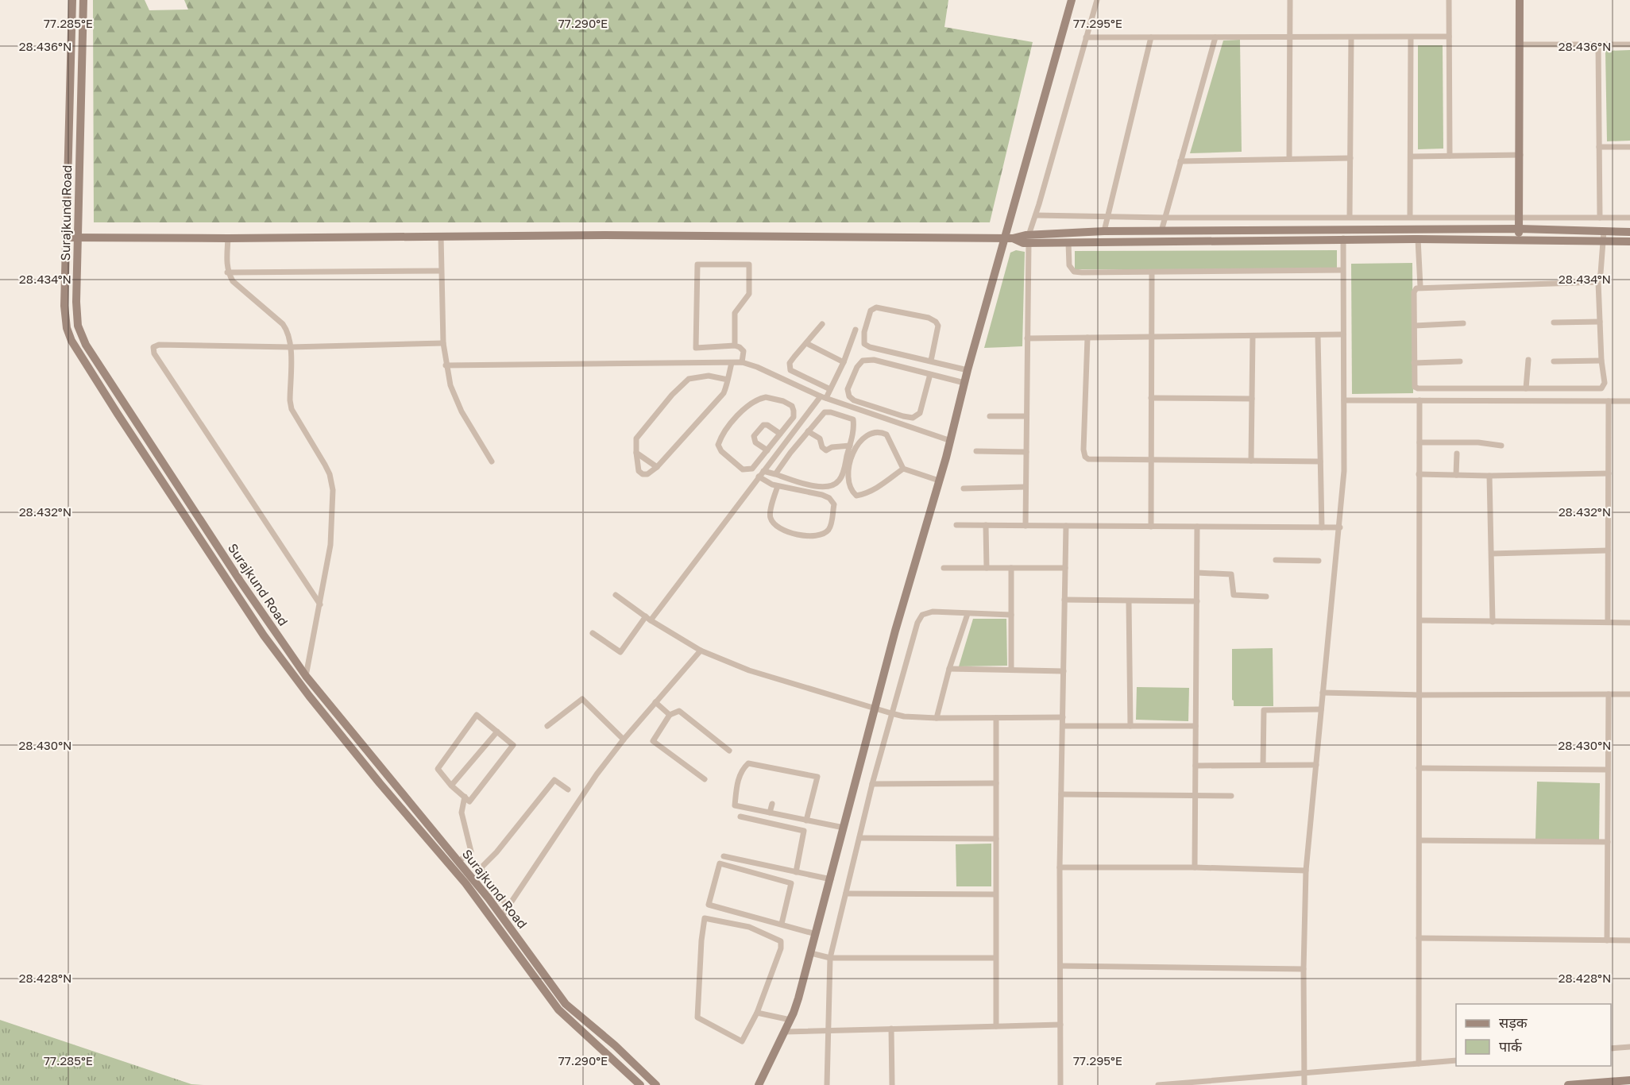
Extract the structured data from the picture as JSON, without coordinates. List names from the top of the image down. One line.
{"streets":{"street":["Surajkund Road"]},"legend":["सड़क","पार्क"],"coordinates":["77.285°E","77.290°E","77.295°E","28.436°N","28.434°N","28.432°N","28.430°N","28.428°N"]}
